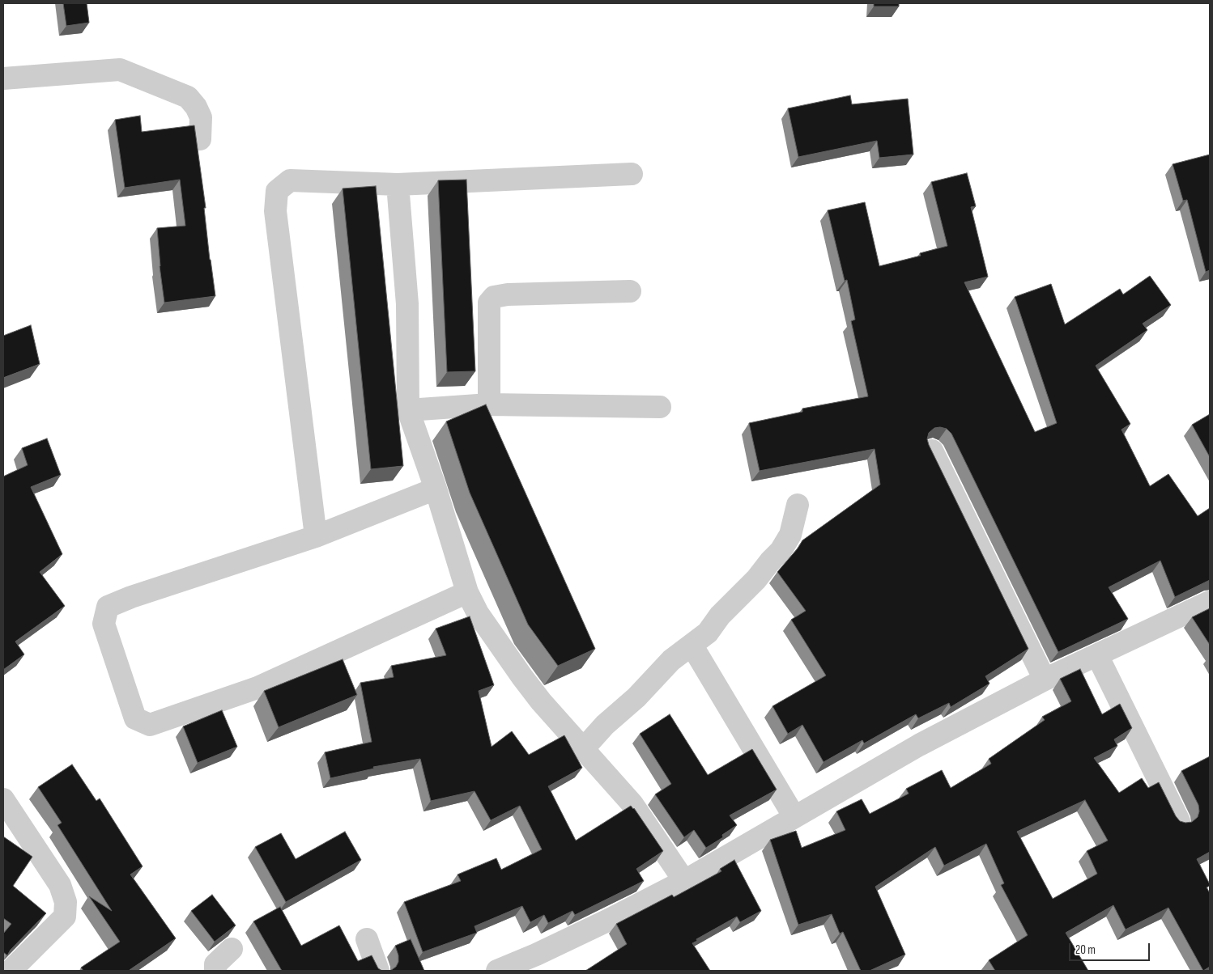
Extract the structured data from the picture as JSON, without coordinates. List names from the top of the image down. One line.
{"scale_bar":"20 m"}
